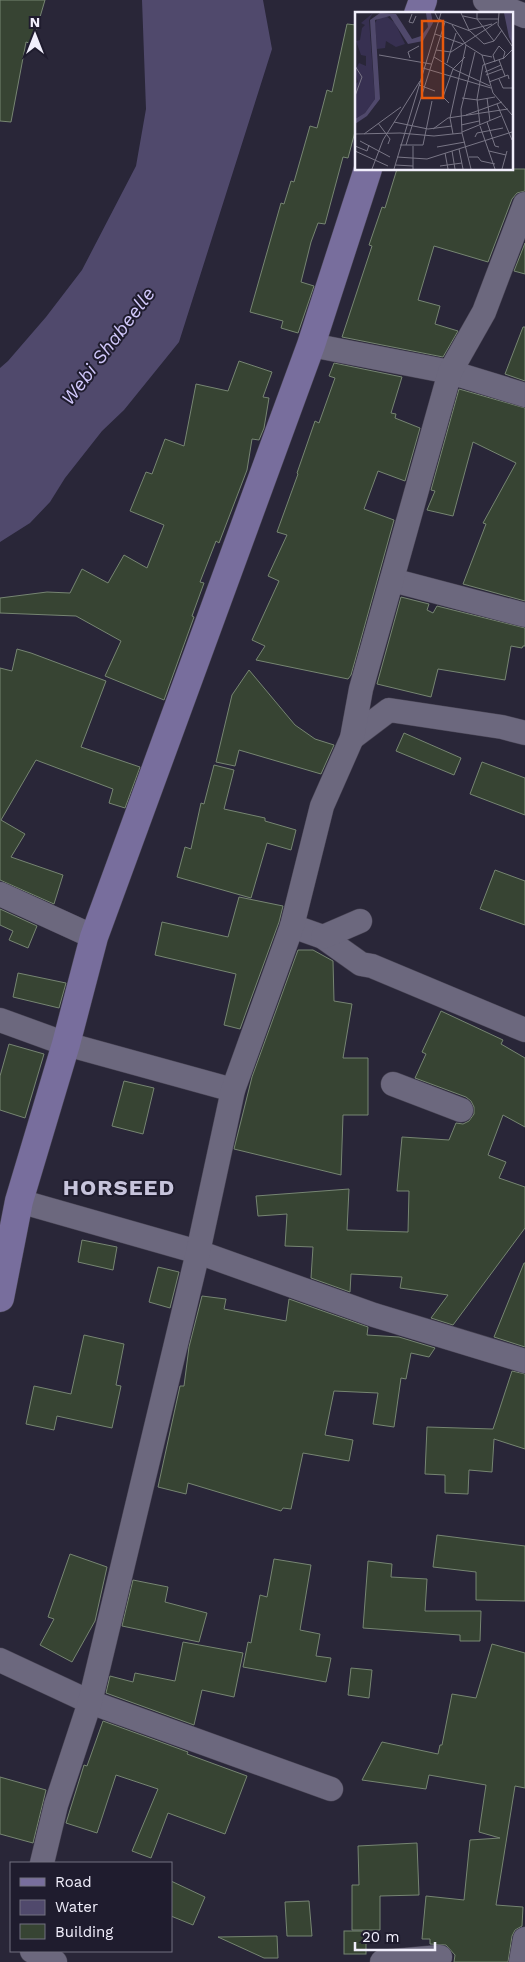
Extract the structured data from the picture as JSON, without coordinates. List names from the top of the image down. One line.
{"districts":["HORSEED"],"water":["Webi Shabeelle"],"legend":["Road","Water","Building"],"scale_bar":"20 m","north":"top"}
